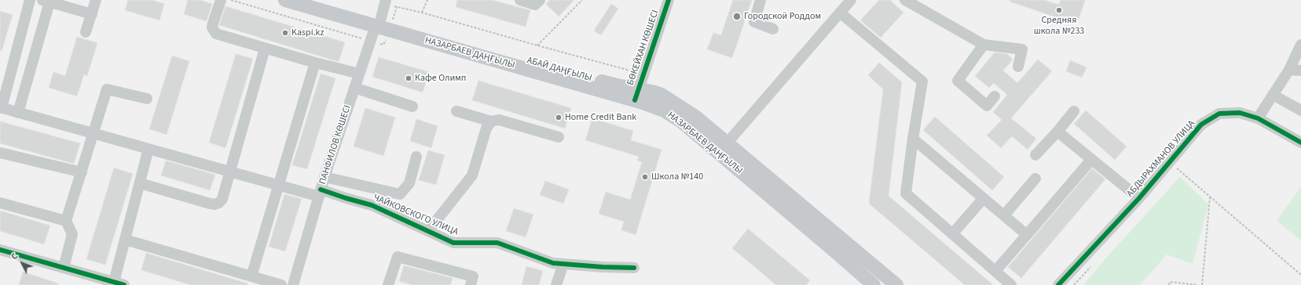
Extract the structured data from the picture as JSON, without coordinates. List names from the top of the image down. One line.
{"streets":{"main road":["НАЗАРБАЕВ ДАҢҒЫЛЫ"],"street":["БӨКЕЙХАН КӨШЕСІ","ПАНФИЛОВ КӨШЕСІ","АБДЫРАХМАНОВ УЛИЦА","ЧАЙКОВСКОГО УЛИЦА"]},"crossings":[["БӨКЕЙХАН КӨШЕСІ","НАЗАРБАЕВ ДАҢҒЫЛЫ"],["НАЗАРБАЕВ ДАҢҒЫЛЫ","ПАНФИЛОВ КӨШЕСІ"],["ПАНФИЛОВ КӨШЕСІ","ЧАЙКОВСКОГО УЛИЦА"]],"places":["Средняя школа №233","Городской Роддом","Kaspi.kz","Кафе Олимп","Home Credit Bank","Школа №140"],"north":"top left"}
